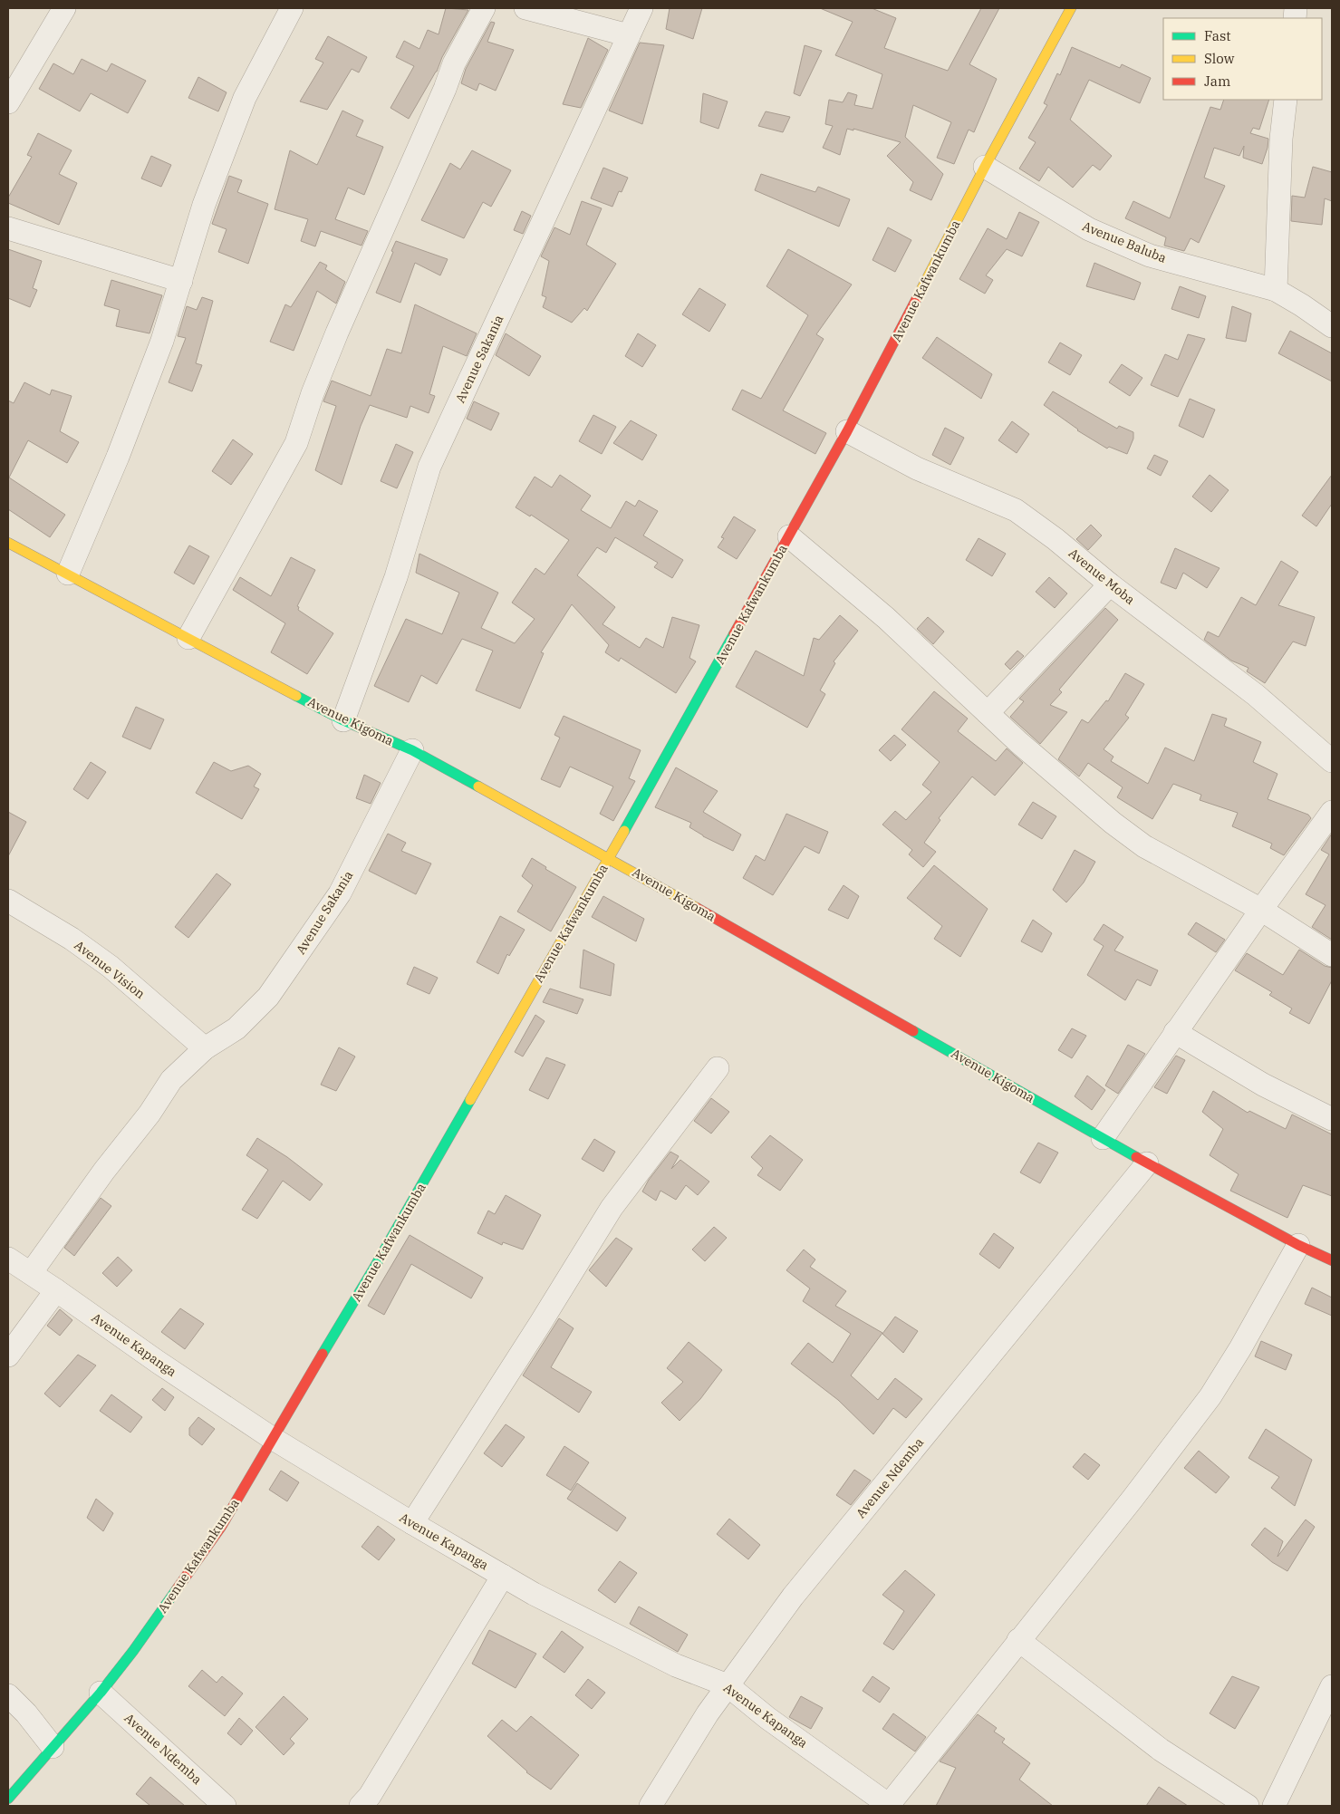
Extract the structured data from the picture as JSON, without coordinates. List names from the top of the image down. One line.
{"streets":{"street":["Avenue Baluba","Avenue Kafwankumba","Avenue Sakania","Avenue Moba","Avenue Kigoma","Avenue Vision","Avenue Kapanga","Avenue Ndemba"]},"crossings":[["Avenue Baluba","Avenue Kafwankumba"],["Avenue Kafwankumba","Avenue Moba"],["Avenue Kafwankumba","Avenue Kigoma"],["Avenue Kafwankumba","Avenue Kapanga"],["Avenue Kafwankumba","Avenue Ndemba"],["Avenue Sakania","Avenue Kigoma"],["Avenue Sakania","Avenue Vision"],["Avenue Sakania","Avenue Kapanga"],["Avenue Kigoma","Avenue Ndemba"],["Avenue Kapanga","Avenue Ndemba"]],"legend":["Fast","Slow","Jam"]}
